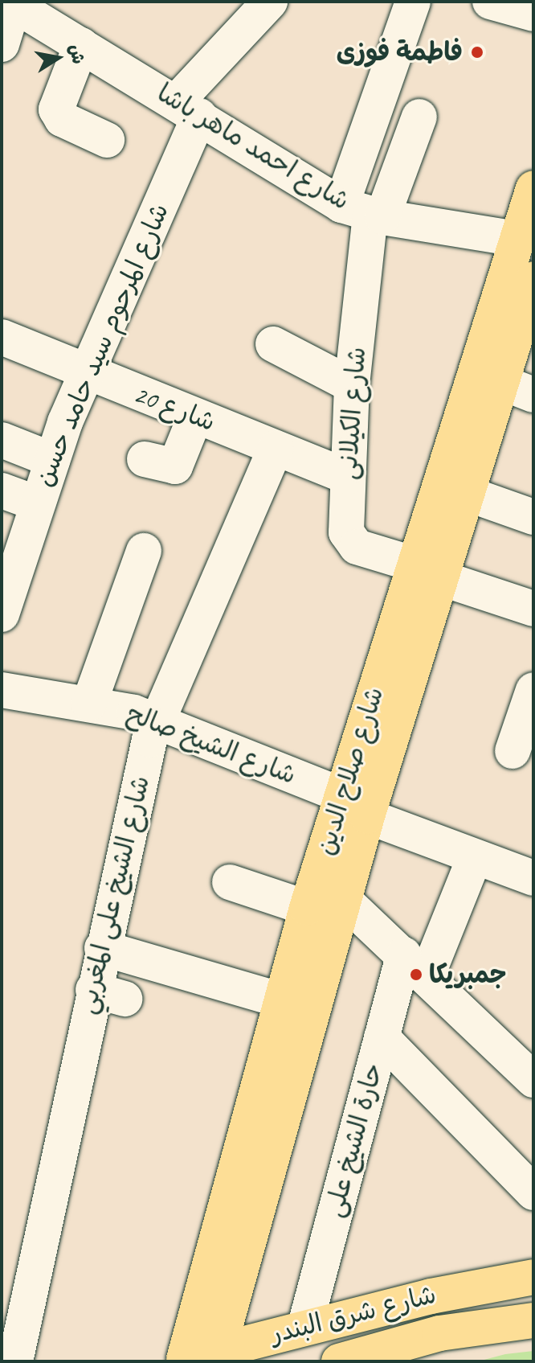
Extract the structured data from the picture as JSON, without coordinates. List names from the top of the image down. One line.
{"streets":{"main road":["شارع صلاح الدين","شارع شرق البندر"],"street":["شارع احمد ماهر باشا","شارع المرحوم سيد حامد حسن","شارع 20","شارع الكيلانى","شارع الشيخ صالح","شارع الشيخ على المغربي","حارة الشيخ على"]},"crossings":[["شارع احمد ماهر باشا","شارع المرحوم سيد حامد حسن"],["شارع احمد ماهر باشا","شارع الكيلانى"],["شارع احمد ماهر باشا","شارع صلاح الدين"],["شارع المرحوم سيد حامد حسن","شارع 20"],["شارع 20","شارع الكيلانى"],["شارع 20","شارع الشيخ على المغربي"],["شارع الكيلانى","شارع صلاح الدين"],["شارع الشيخ صالح","شارع صلاح الدين"],["شارع الشيخ صالح","شارع الشيخ على المغربي"],["شارع الشيخ صالح","حارة الشيخ على"],["شارع صلاح الدين","شارع شرق البندر"],["حارة الشيخ على","شارع شرق البندر"]],"places":["فاطمة فوزى","جمبريكا"],"north":"right"}
